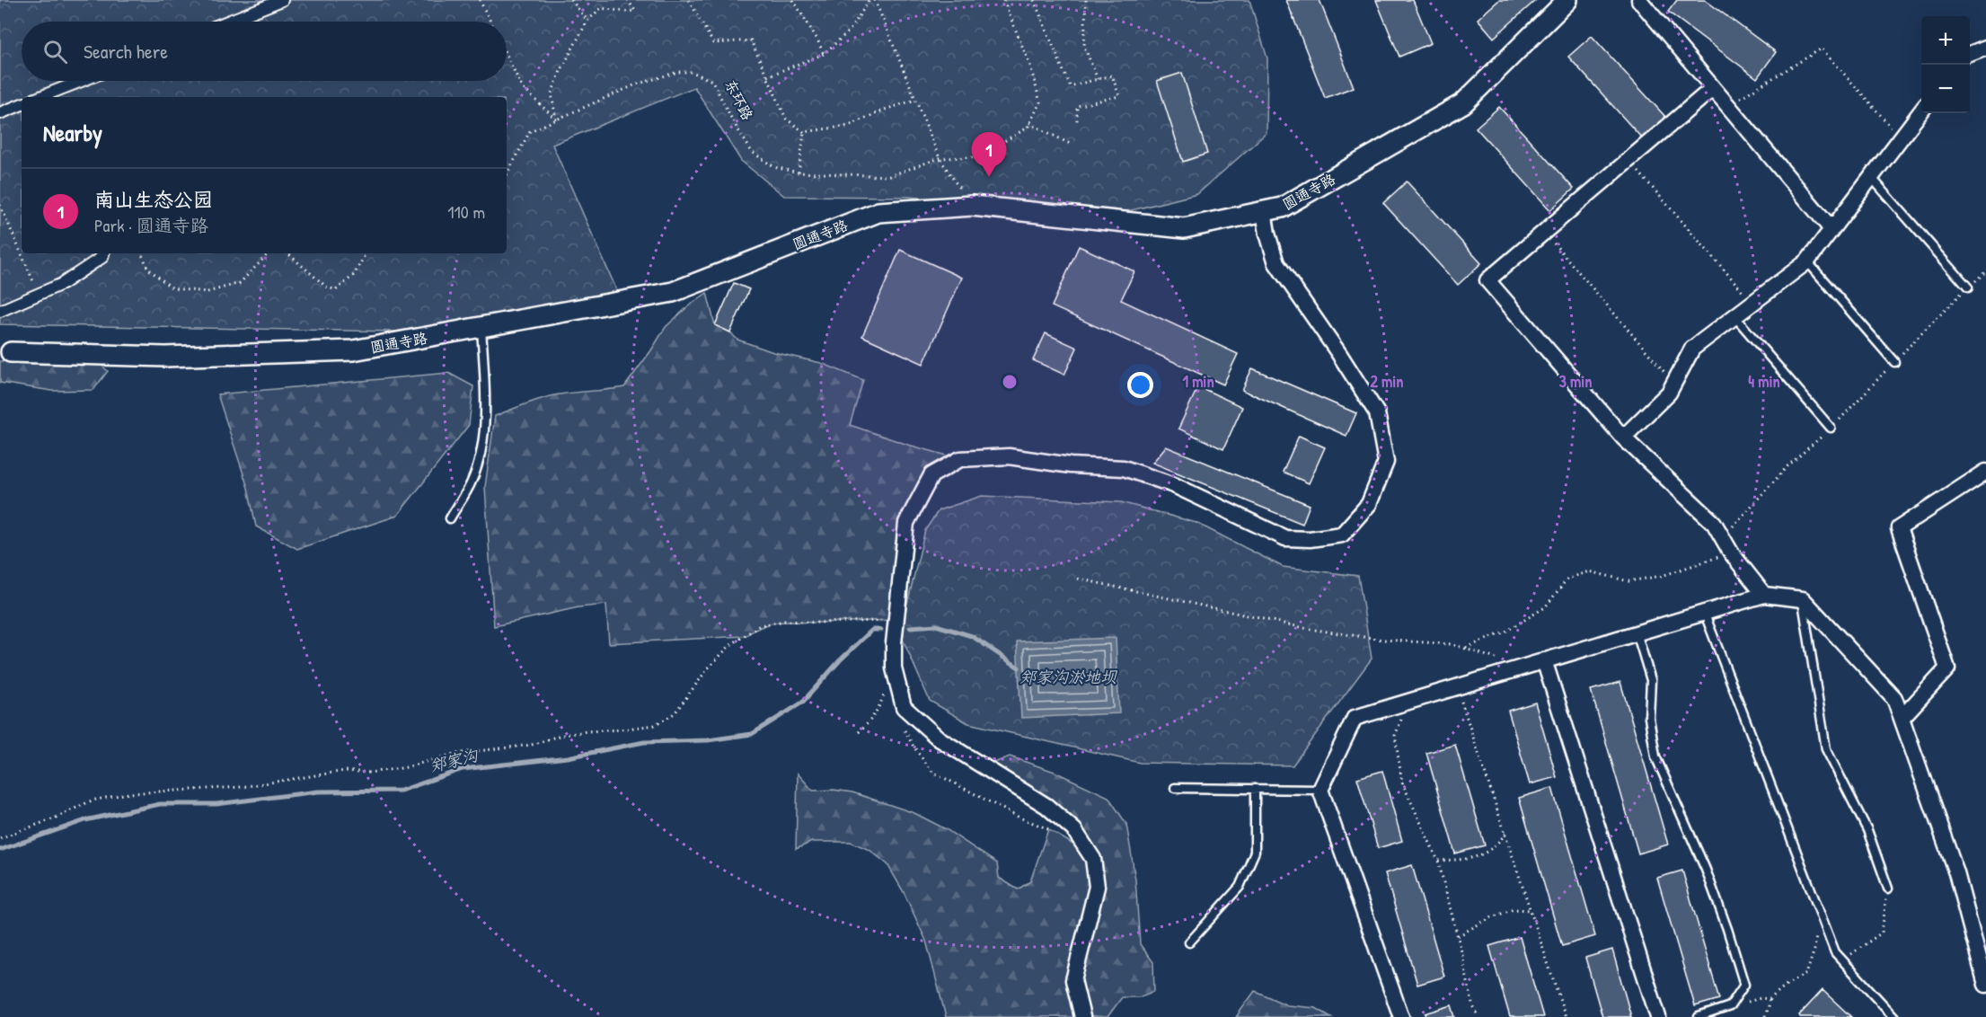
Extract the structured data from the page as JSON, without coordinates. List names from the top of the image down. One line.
{"streets":{"street":["圆通寺路"],"path":["东环路"]},"water":["郑家沟淤地坝","郑家沟"],"page":{"map_buttons":["+","−"],"search":"Search here","heading":"Nearby","pins":"1","list":[{"mark":"1","name":"南山生态公园","note":"Park · 圆通寺路","value":"110 m"}]},"rings":["1 min","2 min","3 min","4 min"]}
